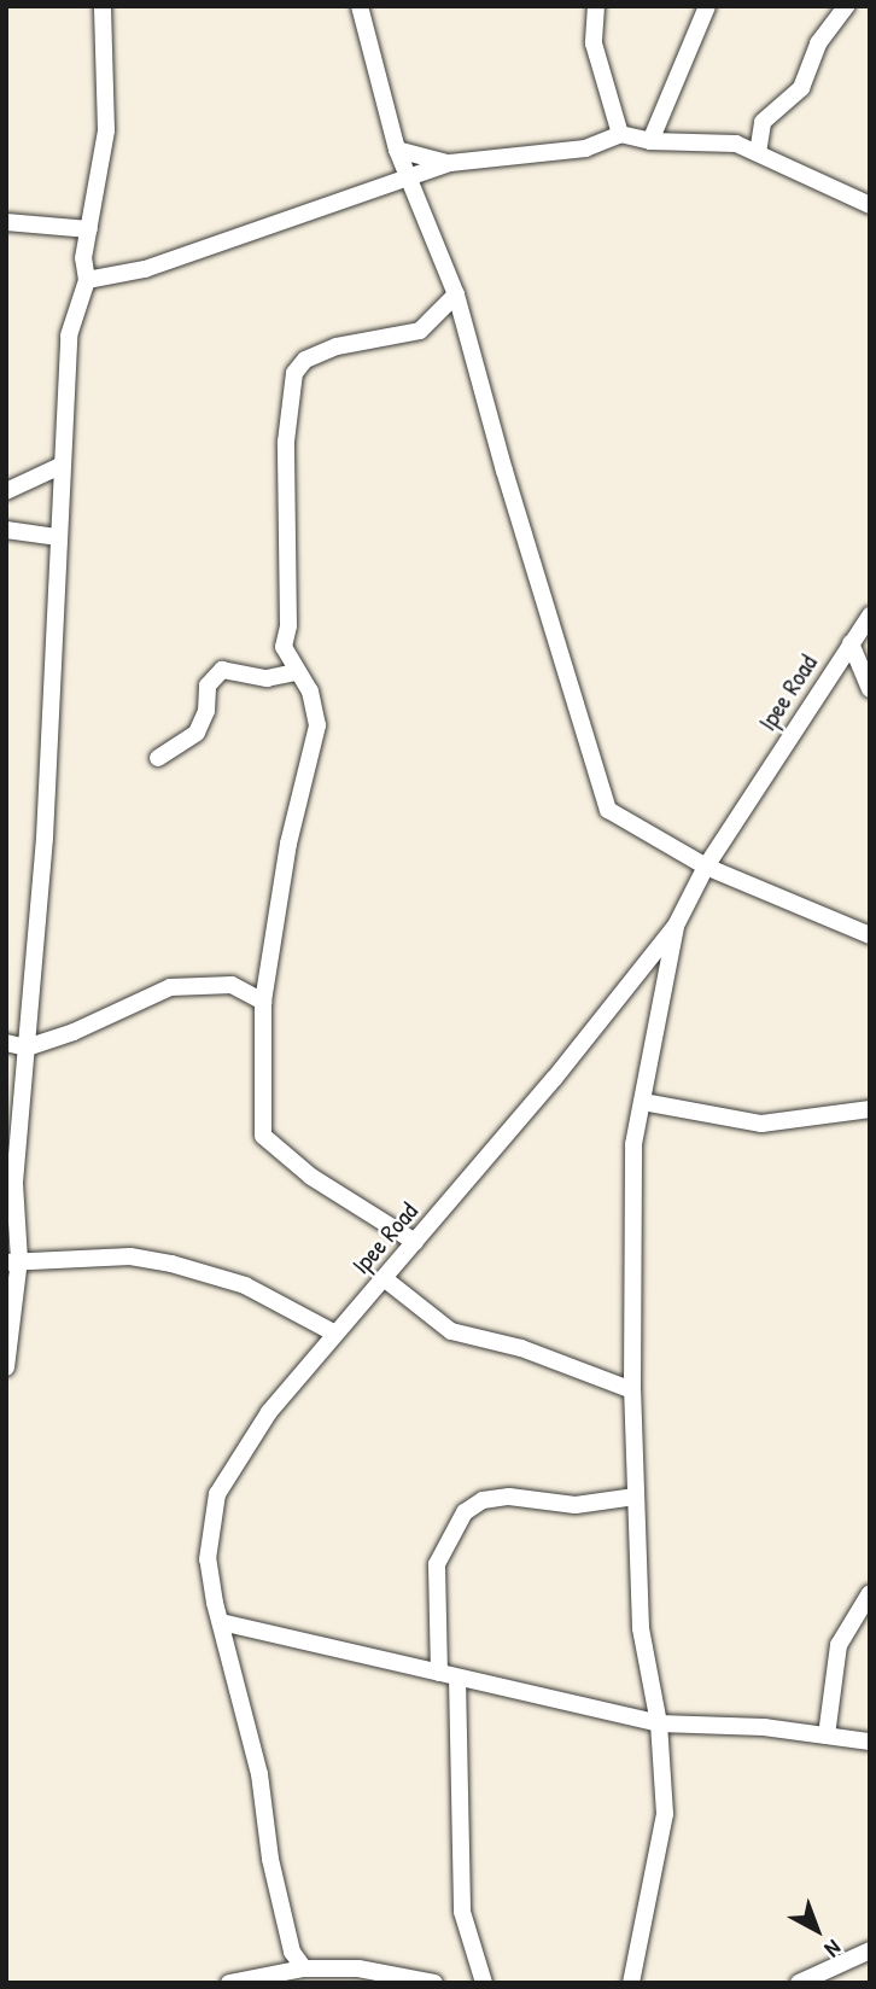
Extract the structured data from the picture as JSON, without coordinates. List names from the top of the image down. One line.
{"streets":{"street":["Ipee Road"]},"north":"bottom right"}
